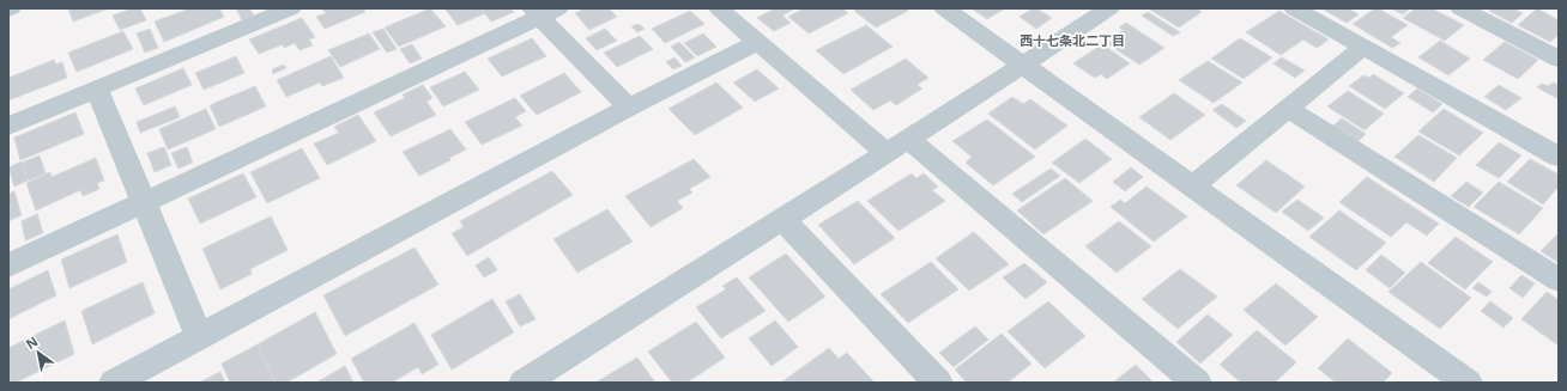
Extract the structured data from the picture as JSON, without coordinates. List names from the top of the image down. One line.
{"districts":["西十七条北二丁目"],"north":"top left"}
